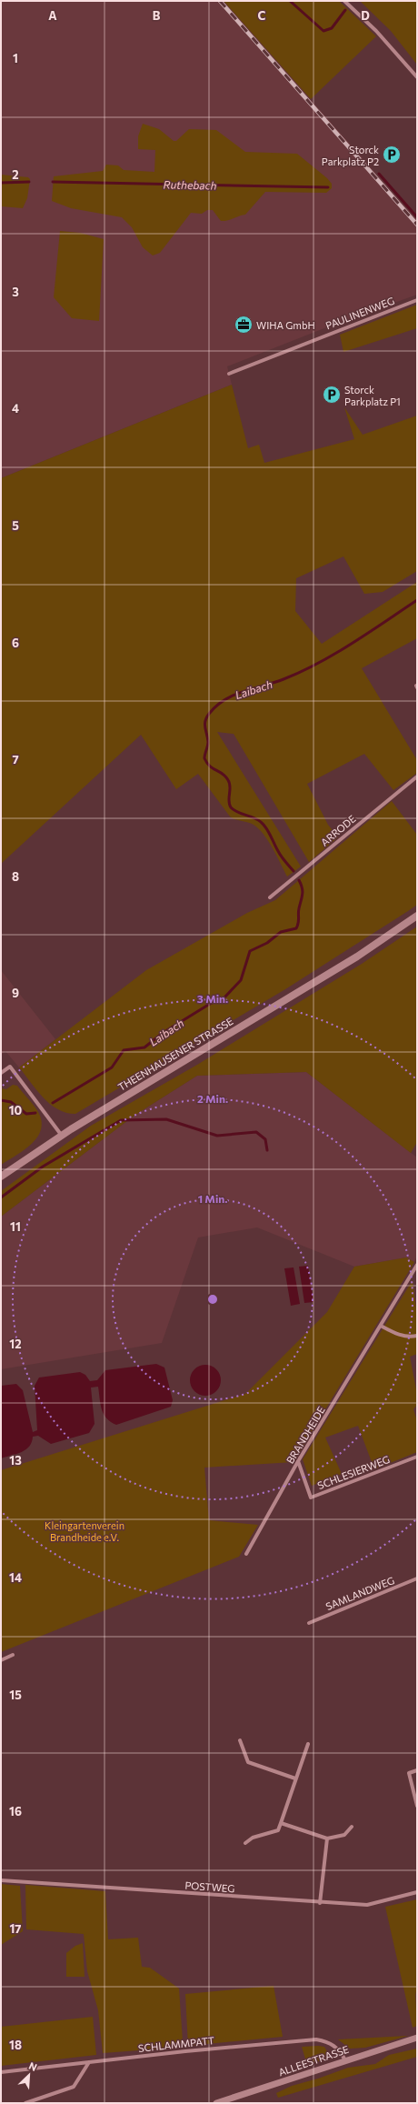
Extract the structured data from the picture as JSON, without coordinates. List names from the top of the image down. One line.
{"streets":{"main road":["THEENHAUSENER STRASSE"],"street":["PAULINENWEG","ARRODE","BRANDHEIDE","SCHLESIERWEG","SAMLANDWEG","POSTWEG","SCHLAMMPATT","ALLEESTRASSE"]},"crossings":[["BRANDHEIDE","SCHLESIERWEG"],["SCHLAMMPATT","ALLEESTRASSE"]],"water":["Ruthebach","Laibach"],"parks":["Kleingartenverein Brandheide e.V."],"places":{"parking":["Storck Parkplatz P2","Storck Parkplatz P1"],"office":["WIHA GmbH"]},"north":"top right","grid":{"columns":["A","B","C","D"],"rows":["1","2","3","4","5","6","7","8","9","10","11","12","13","14","15","16","17","18"]},"rings":["3 Min.","2 Min.","1 Min."]}
